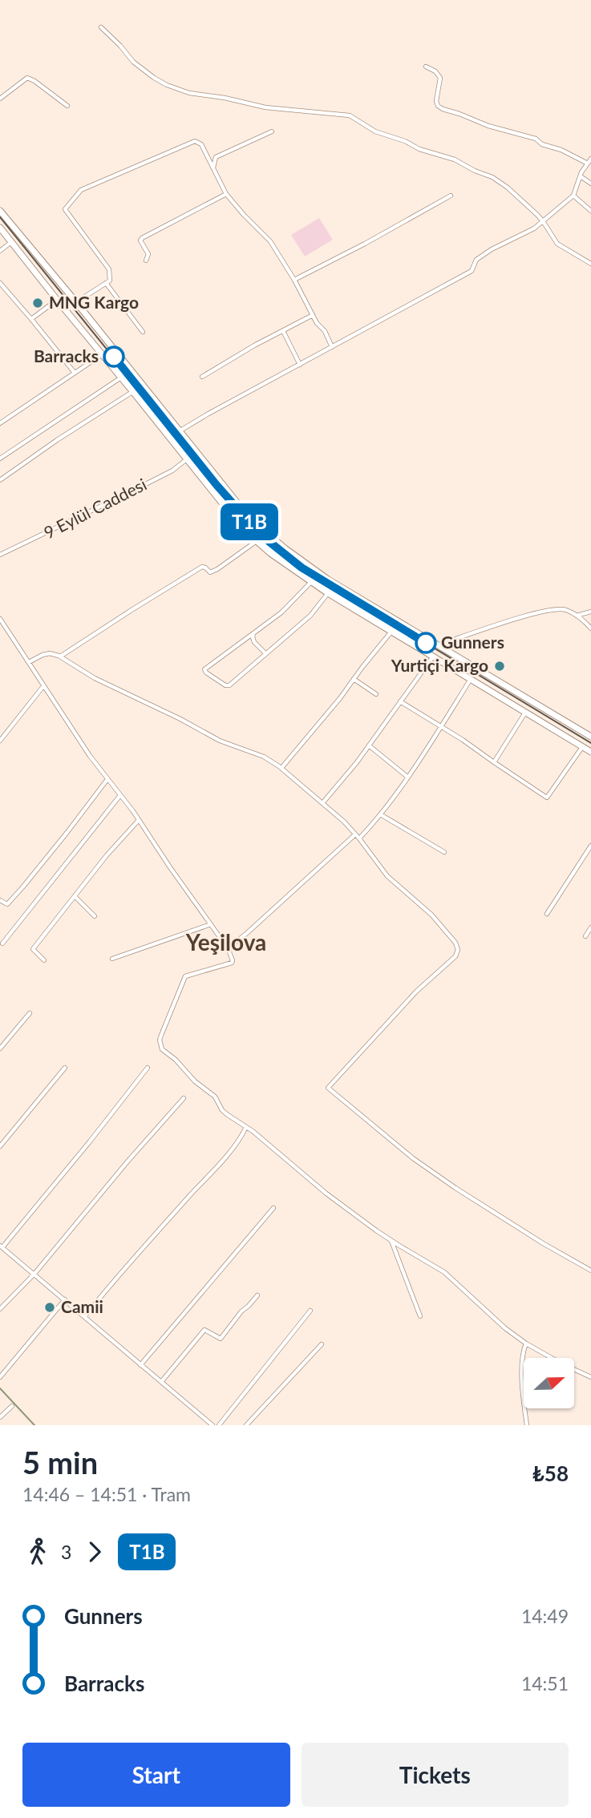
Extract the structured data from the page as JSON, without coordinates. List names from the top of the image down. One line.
{"streets":{"street":["9 Eylül Caddesi"]},"districts":["Yeşilova"],"places":["MNG Kargo","Barracks","Gunners","Yurtiçi Kargo","Camii"],"lines":["tram line T1B"],"north":"right","page":{"on_map":"T1B","heading":["5 min","14:46 – 14:51 · Tram","₺58"],"legs":["3","T1B"],"list":[{"name":"Gunners","value":"14:49"},{"name":"Barracks","value":"14:51"}],"buttons":["Start","Tickets"]}}
